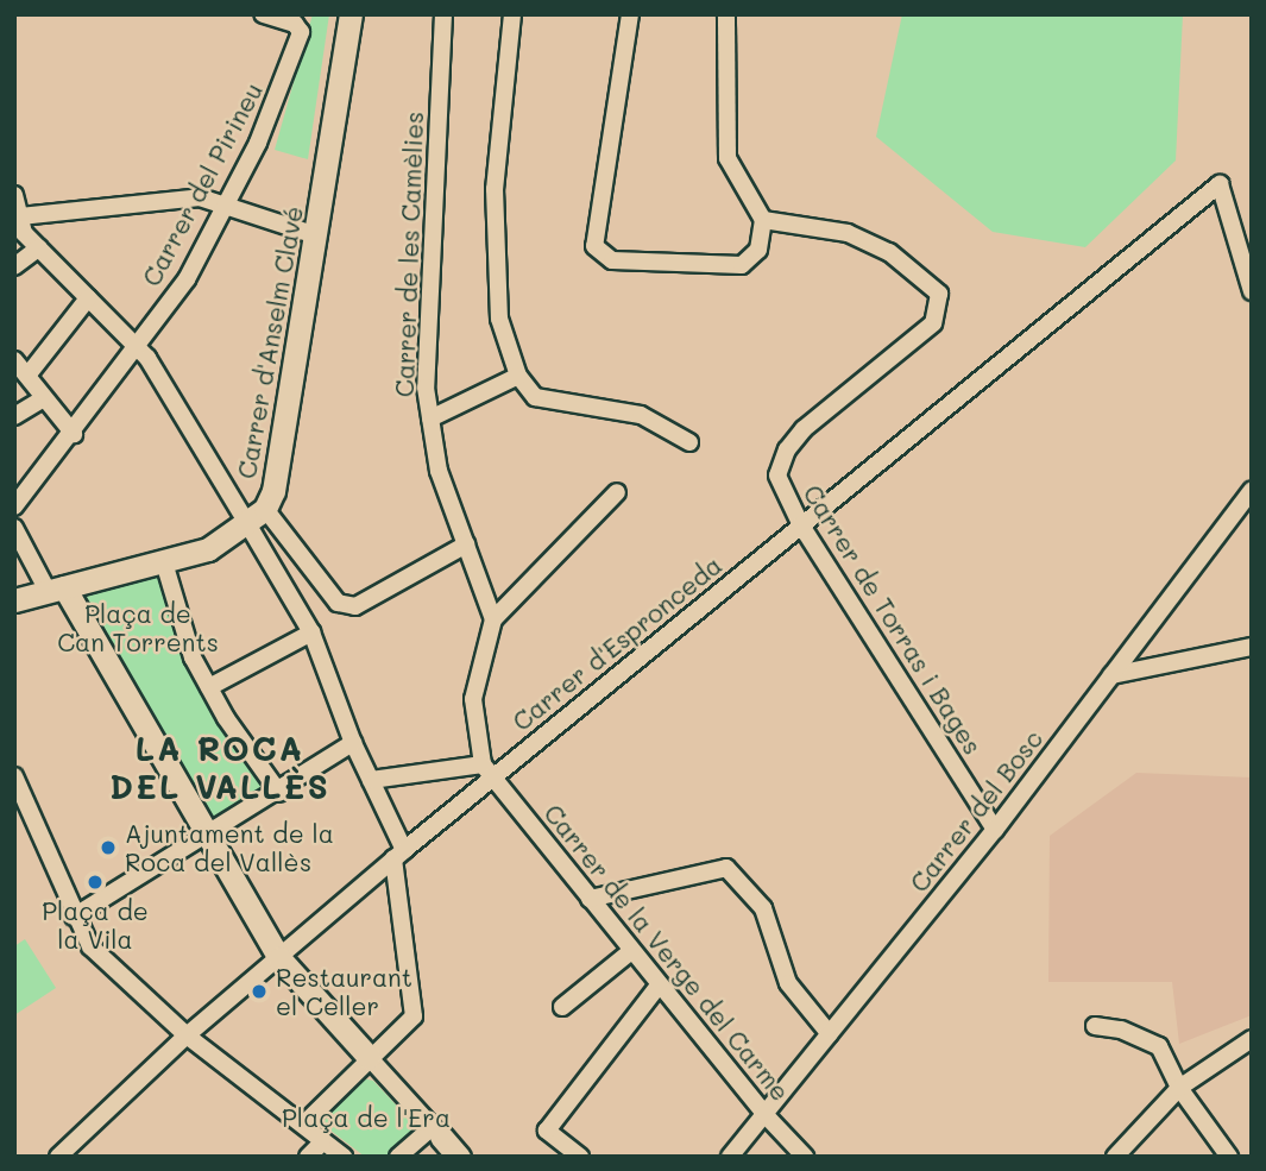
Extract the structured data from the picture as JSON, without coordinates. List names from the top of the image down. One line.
{"streets":{"street":["Carrer del Pirineu","Carrer de les Camèlies","Carrer d'Anselm Clavé","Carrer de Torras i Bages","Carrer d'Espronceda","Carrer del Bosc","Carrer de la Verge del Carme"]},"crossings":[["Carrer de Torras i Bages","Carrer d'Espronceda"],["Carrer de Torras i Bages","Carrer del Bosc"],["Carrer d'Espronceda","Carrer de la Verge del Carme"],["Carrer del Bosc","Carrer de la Verge del Carme"]],"districts":["LA ROCA DEL VALLÈS"],"parks":["Plaça de Can Torrents","Plaça de l'Era"],"places":["Ajuntament de la Roca del Vallès","Plaça de la Vila","Restaurant el Celler"]}
